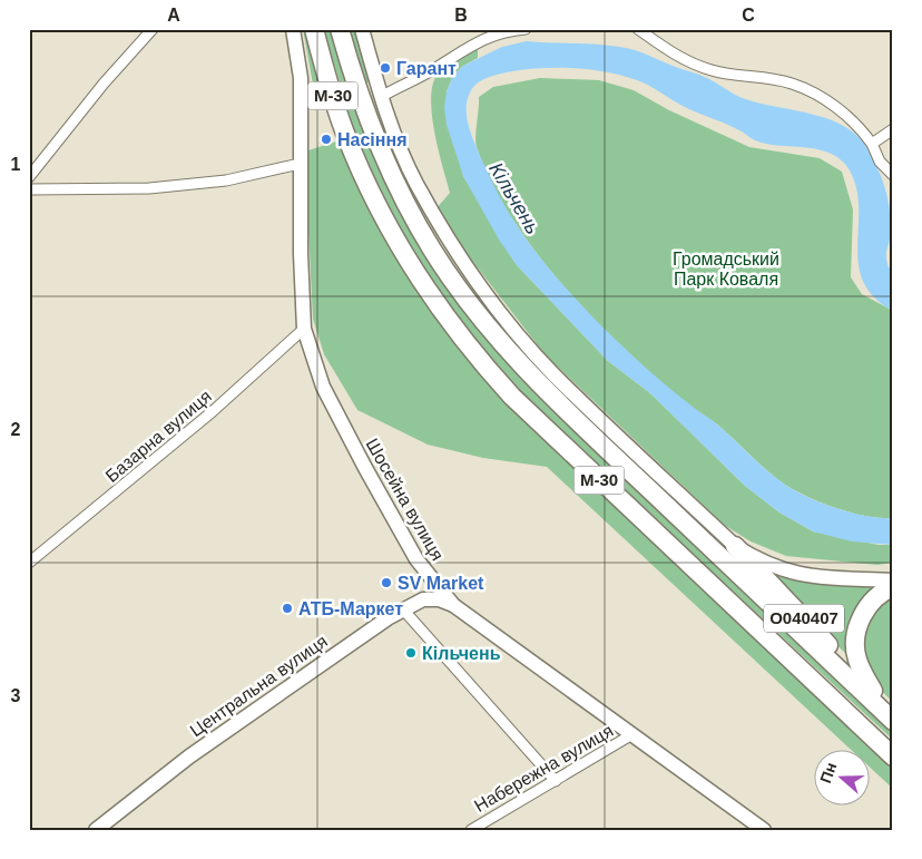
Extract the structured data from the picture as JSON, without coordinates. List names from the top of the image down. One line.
{"streets":{"highway":["М-30","О040407"],"street":["Базарна вулиця","Шосейна вулиця","Центральна вулиця","Набережна вулиця"]},"crossings":[["Базарна вулиця","Шосейна вулиця"],["Шосейна вулиця","Центральна вулиця"],["Шосейна вулиця","Набережна вулиця"]],"water":["Кільчень"],"parks":["Громадський Парк Коваля"],"places":["Гарант","Насіння","SV Market","АТБ-Маркет","Кільчень"],"north":"left","grid":{"columns":["A","B","C"],"rows":["1","2","3"]}}
